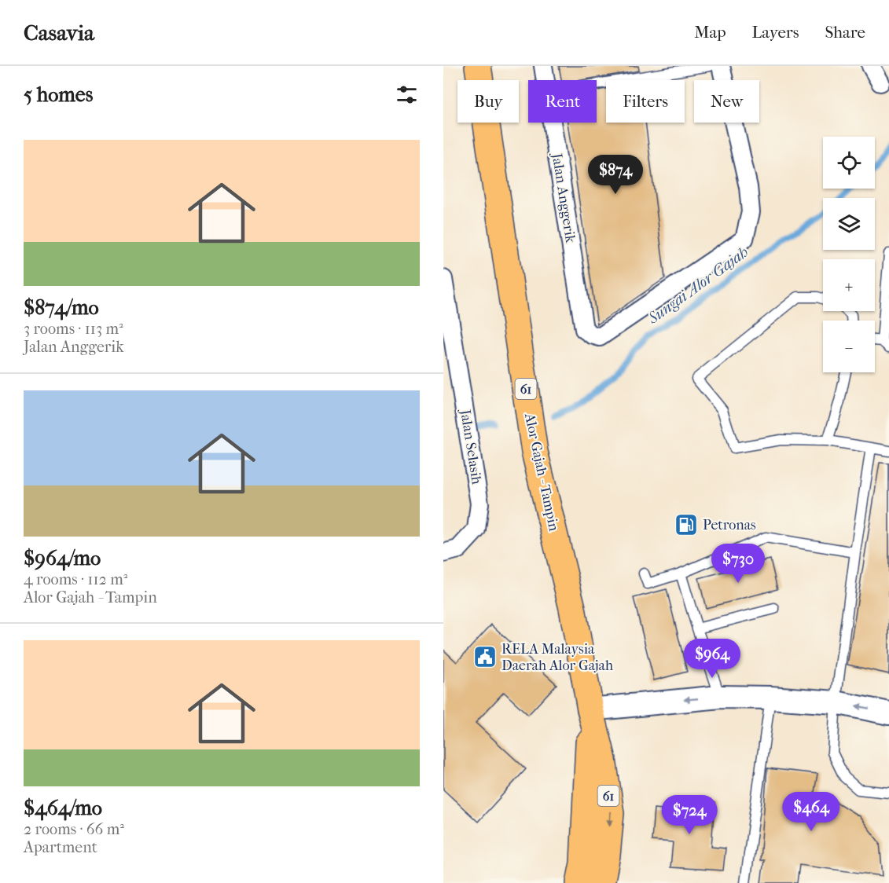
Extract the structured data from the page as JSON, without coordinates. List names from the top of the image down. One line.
{"streets":{"main road":["61","Alor Gajah - Tampin"],"street":["Jalan Anggerik","Jalan Selasih"]},"water":["Sungai Alor Gajah"],"places":{"fuel station":["Petronas"],"public building":["RELA Malaysia Daerah Alor Gajah"]},"page":{"header":"Casavia","nav":["Map","Layers","Share"],"heading":"5 homes","chip":["Buy","Rent","Filters","New"],"list":[{"name":"$874/mo","note":"3 rooms · 113 m² · Jalan Anggerik"},{"name":"$964/mo","note":"4 rooms · 112 m² · Alor Gajah - Tampin"},{"name":"$464/mo","note":"2 rooms · 66 m² · Apartment"}],"map_buttons":["+","−"],"price":["$874","$730","$964","$464","$724"]}}
